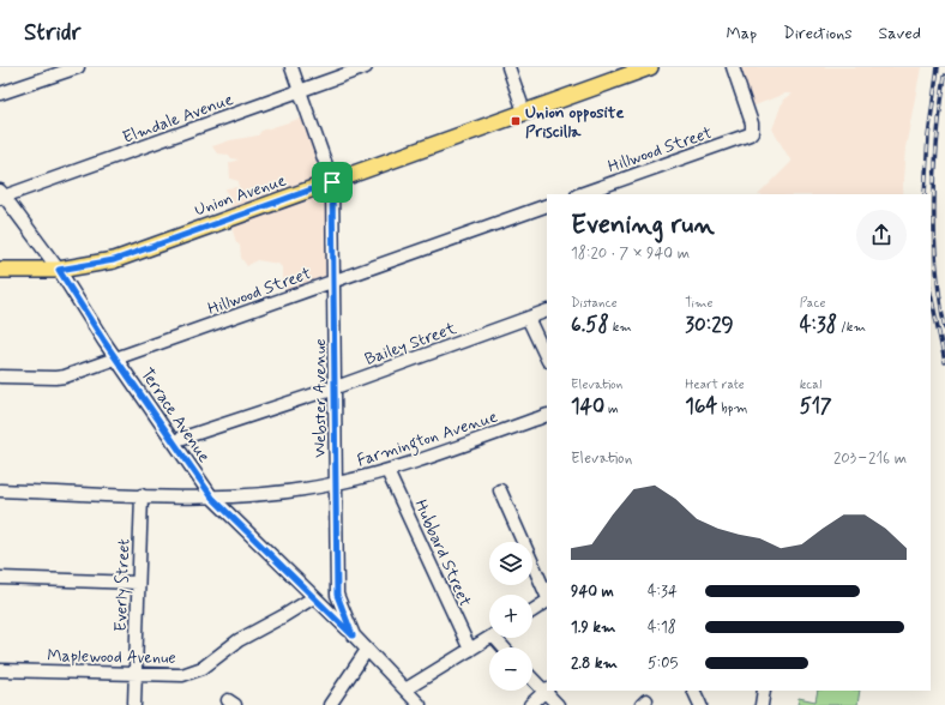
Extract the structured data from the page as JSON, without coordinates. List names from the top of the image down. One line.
{"streets":{"main road":["Union Avenue"],"street":["Elmdale Avenue","Hillwood Street","Bailey Street","Webster Avenue","Terrace Avenue","Farmington Avenue","Hubbard Street","Everly Street","Maplewood Avenue"]},"crossings":[["Elmdale Avenue","Webster Avenue"],["Elmdale Avenue","Terrace Avenue"],["Hillwood Street","Webster Avenue"],["Hillwood Street","Terrace Avenue"],["Union Avenue","Webster Avenue"],["Union Avenue","Terrace Avenue"],["Bailey Street","Webster Avenue"],["Bailey Street","Terrace Avenue"],["Webster Avenue","Terrace Avenue"],["Webster Avenue","Farmington Avenue"],["Terrace Avenue","Farmington Avenue"],["Terrace Avenue","Maplewood Avenue"],["Farmington Avenue","Hubbard Street"],["Farmington Avenue","Everly Street"],["Everly Street","Maplewood Avenue"]],"places":{"transit":["Union opposite Priscilla"]},"page":{"header":"Stridr","nav":["Map","Directions","Saved"],"heading":["Evening run","18:20 · 7 × 940 m"],"stats":[["Distance","6.58 km"],["Time","30:29"],["Pace","4:38 /km"],["Elevation","140 m"],["Heart rate","164 bpm"],["kcal","517"]],"chart":["Elevation","203–216 m"],"map_buttons":["+","−"],"list":[{"name":"940 m","note":"4:34"},{"name":"1.9 km","note":"4:18"},{"name":"2.8 km","note":"5:05"}]}}
